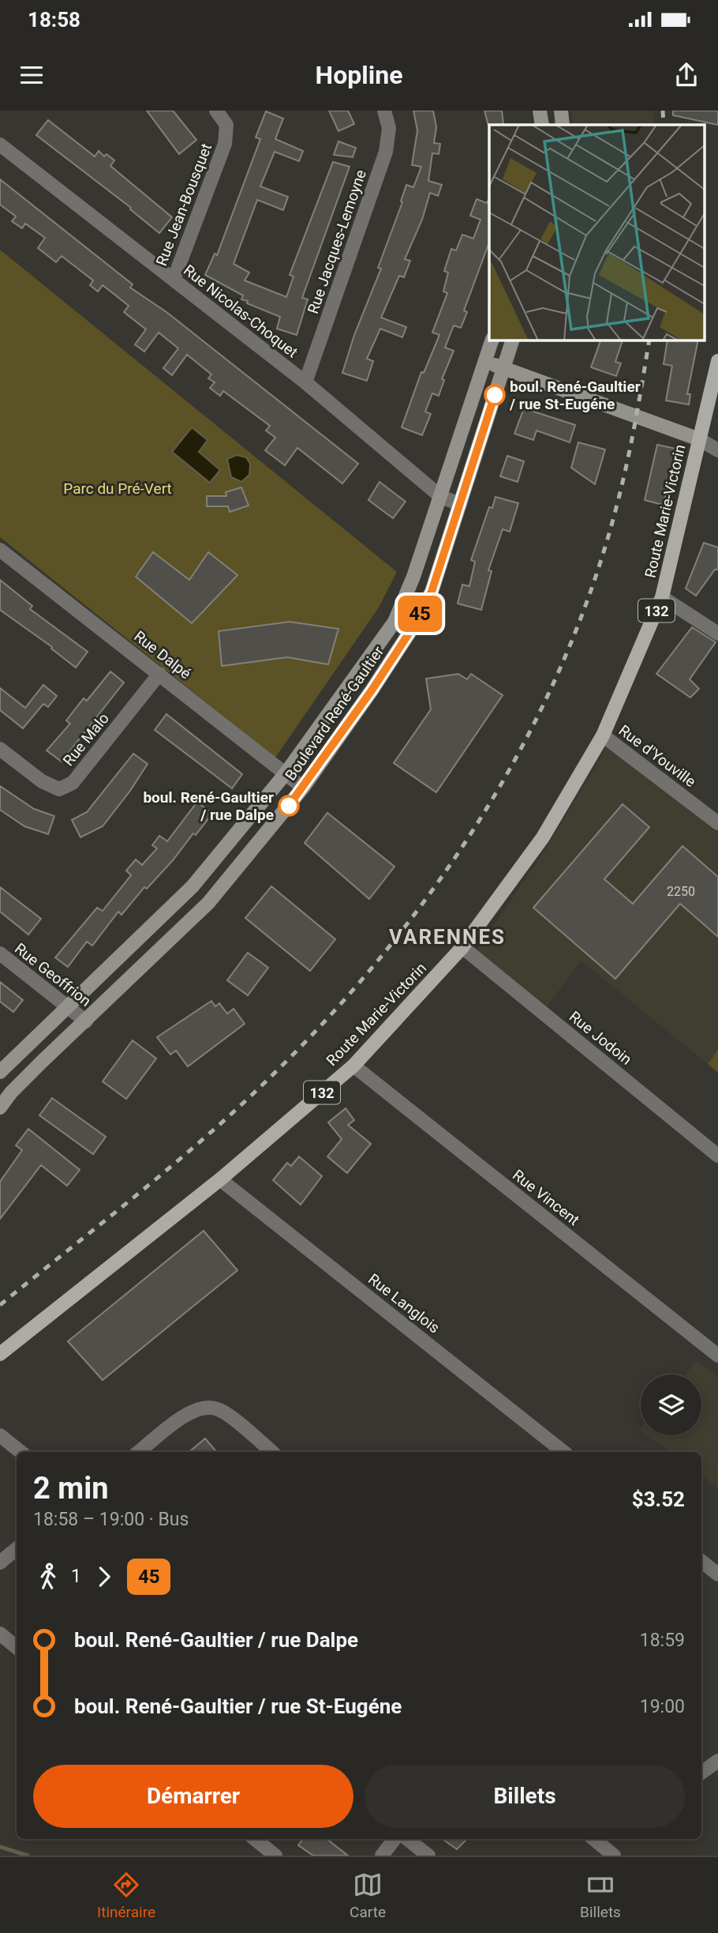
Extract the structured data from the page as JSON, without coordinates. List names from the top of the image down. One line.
{"streets":{"main road":["Route Marie-Victorin","132"],"street":["Rue Jean-Bousquet","Rue Jacques-Lemoyne","Rue Nicolas-Choquet","Rue Dalpé","Boulevard René-Gaultier","Rue Malo","Rue d'Youville","Rue Geoffrion","Rue Jodoin","Rue Vincent","Rue Langlois"]},"crossings":[["Rue Jean-Bousquet","Rue Nicolas-Choquet"],["Rue Jacques-Lemoyne","Rue Nicolas-Choquet"],["Rue Nicolas-Choquet","Boulevard René-Gaultier"],["Route Marie-Victorin","132"],["Route Marie-Victorin","Rue d'Youville"],["Route Marie-Victorin","Rue Jodoin"],["Route Marie-Victorin","Rue Vincent"],["Route Marie-Victorin","Rue Langlois"],["Rue Dalpé","Boulevard René-Gaultier"],["Rue Dalpé","Rue Malo"],["Boulevard René-Gaultier","Rue Geoffrion"]],"districts":["VARENNES"],"parks":["Parc du Pré-Vert"],"places":["boul. René-Gaultier / rue St-Eugéne","boul. René-Gaultier / rue Dalpe"],"lines":["bus line 45"],"house_numbers":["2250"],"page":{"status":"18:58","header":"Hopline","on_map":"45","heading":["2 min","18:58 – 19:00 · Bus","$3.52"],"legs":["1","45"],"list":[{"name":"boul. René-Gaultier / rue Dalpe","value":"18:59"},{"name":"boul. René-Gaultier / rue St-Eugéne","value":"19:00"}],"buttons":["Démarrer","Billets"],"tabs":["Itinéraire","Carte","Billets"]}}
